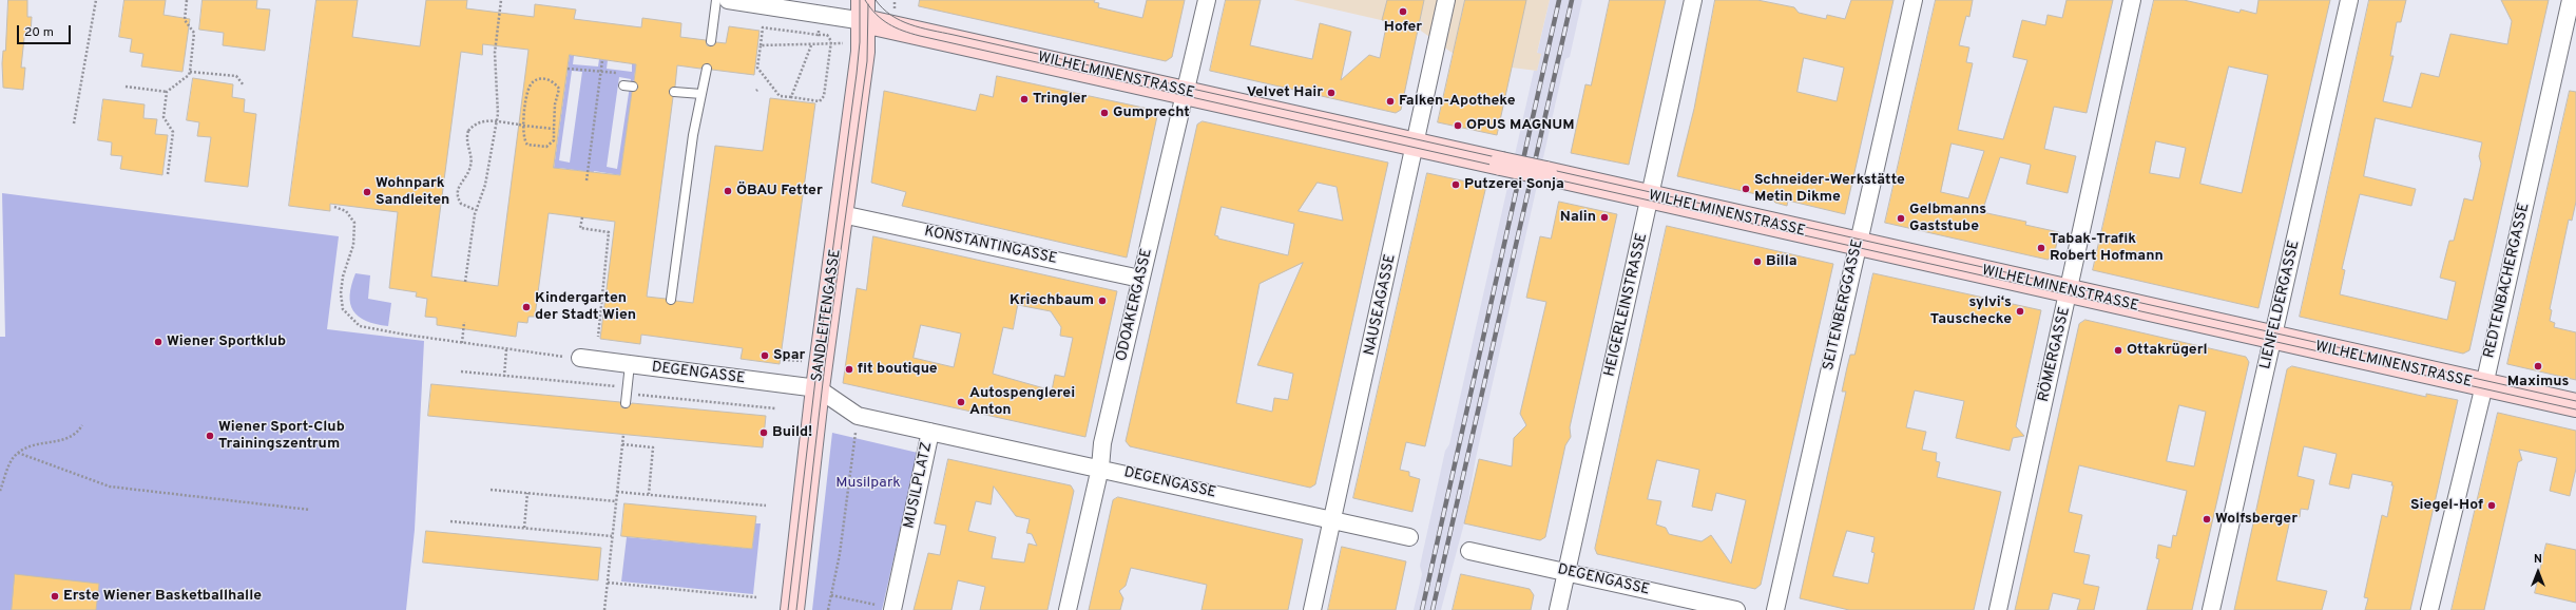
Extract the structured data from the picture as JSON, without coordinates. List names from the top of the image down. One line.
{"streets":{"street":["WILHELMINENSTRASSE","KONSTANTINGASSE","REDTENBACHERGASSE","ODOAKERGASSE","NAUSEAGASSE","HEIGERLEINSTRASSE","SEITENBERGGASSE","LIENFELDERGASSE","SANDLEITENGASSE","RÖMERGASSE","DEGENGASSE","MUSILPLATZ"]},"crossings":[["WILHELMINENSTRASSE","REDTENBACHERGASSE"],["WILHELMINENSTRASSE","ODOAKERGASSE"],["WILHELMINENSTRASSE","NAUSEAGASSE"],["WILHELMINENSTRASSE","HEIGERLEINSTRASSE"],["WILHELMINENSTRASSE","SEITENBERGGASSE"],["WILHELMINENSTRASSE","LIENFELDERGASSE"],["WILHELMINENSTRASSE","SANDLEITENGASSE"],["WILHELMINENSTRASSE","RÖMERGASSE"],["KONSTANTINGASSE","ODOAKERGASSE"],["KONSTANTINGASSE","SANDLEITENGASSE"],["ODOAKERGASSE","DEGENGASSE"],["NAUSEAGASSE","DEGENGASSE"],["HEIGERLEINSTRASSE","DEGENGASSE"],["SANDLEITENGASSE","DEGENGASSE"],["SANDLEITENGASSE","MUSILPLATZ"],["DEGENGASSE","MUSILPLATZ"]],"parks":["Musilpark"],"places":["Hofer","Velvet Hair","Tringler","Falken-Apotheke","Gumprecht","OPUS MAGNUM","Putzerei Sonja","Schneider-Werkstätte Metin Dikme","ÖBAU Fetter","Wohnpark Sandleiten","Nalin","Gelbmanns Gaststube","Tabak-Trafik Robert Hofmann","Billa","Kriechbaum","Kindergarten der Stadt Wien","sylvi‘s Tauschecke","Wiener Sportklub","Ottakrügerl","Spar","Maximus","fit boutique","Autospenglerei Anton","Build!","Wiener Sport-Club Trainingszentrum","Siegel-Hof","Wolfsberger","Erste Wiener Basketballhalle"],"scale_bar":"20 m","north":"top"}
